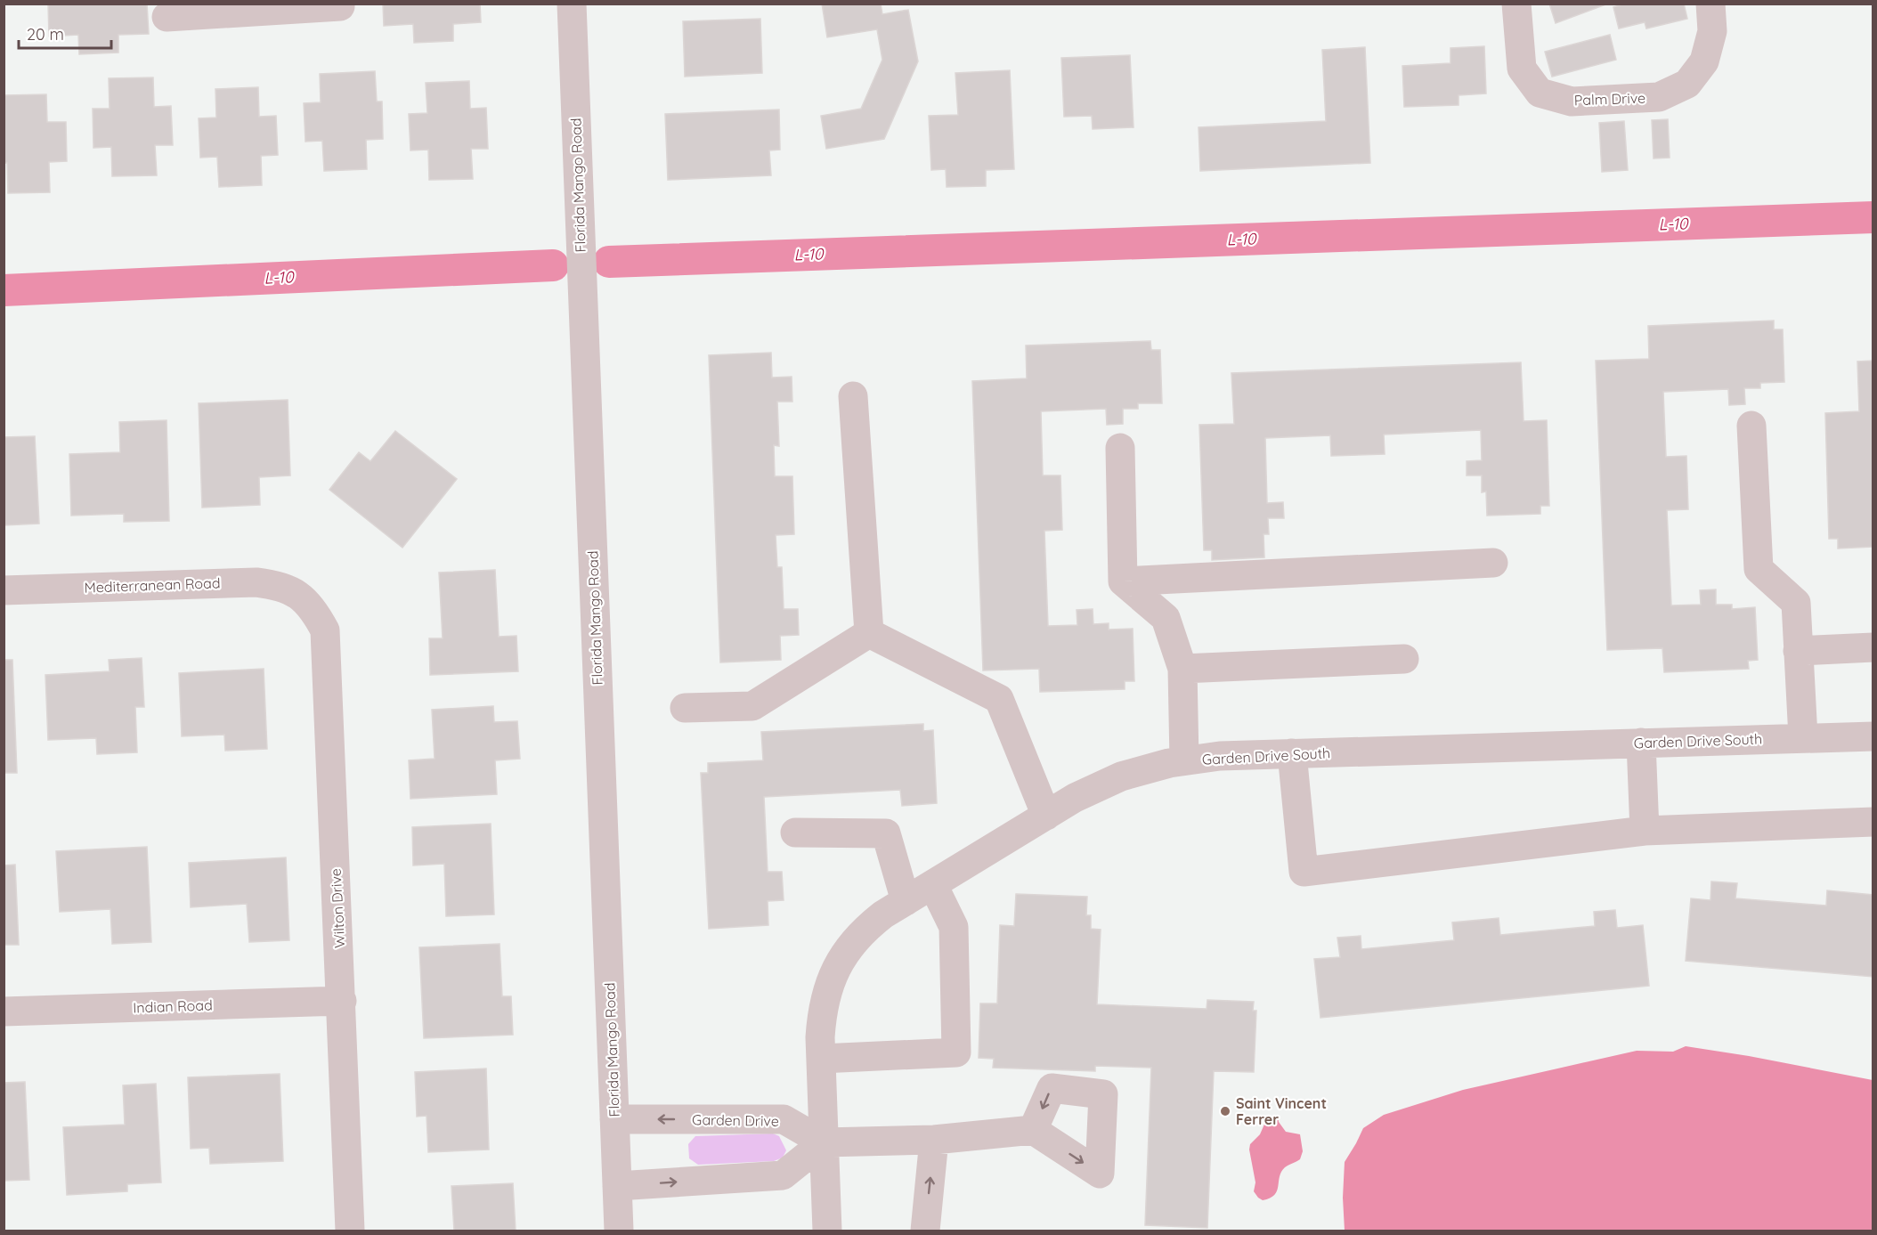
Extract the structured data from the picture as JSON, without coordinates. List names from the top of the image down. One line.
{"streets":{"street":["Palm Drive","Florida Mango Road","Mediterranean Road","Garden Drive South","Wilton Drive","Indian Road","Garden Drive"]},"crossings":[["Florida Mango Road","Garden Drive"],["Mediterranean Road","Wilton Drive"],["Garden Drive South","Garden Drive"],["Wilton Drive","Indian Road"]],"water":["L-10"],"places":["Saint Vincent Ferrer"],"scale_bar":"20 m"}
